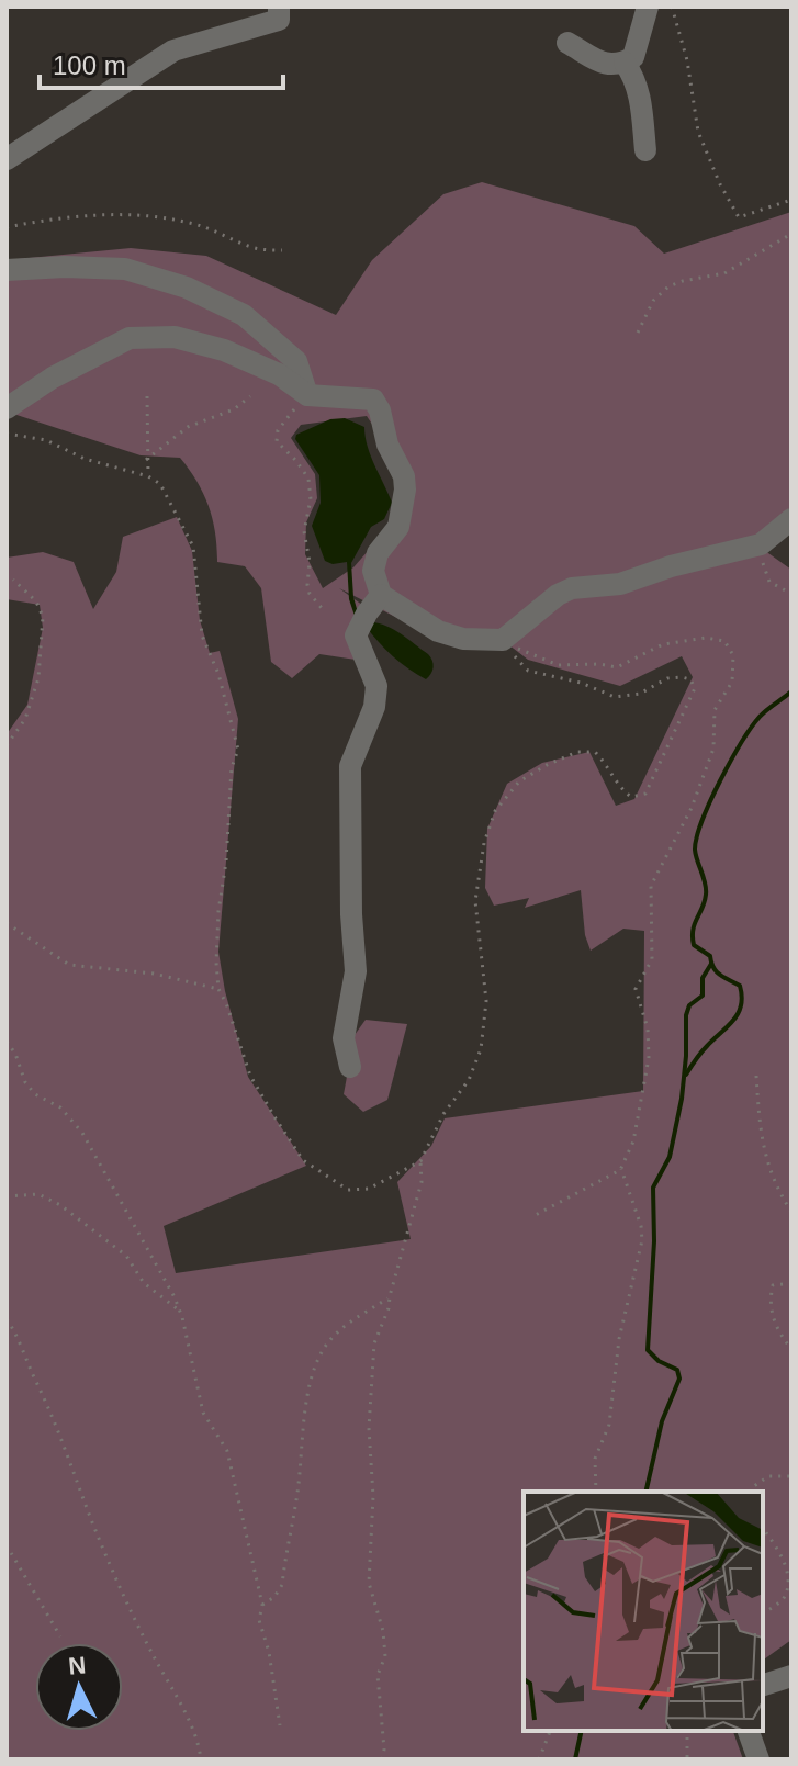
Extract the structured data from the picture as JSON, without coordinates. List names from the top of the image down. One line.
{"scale_bar":"100 m","north":"top"}
